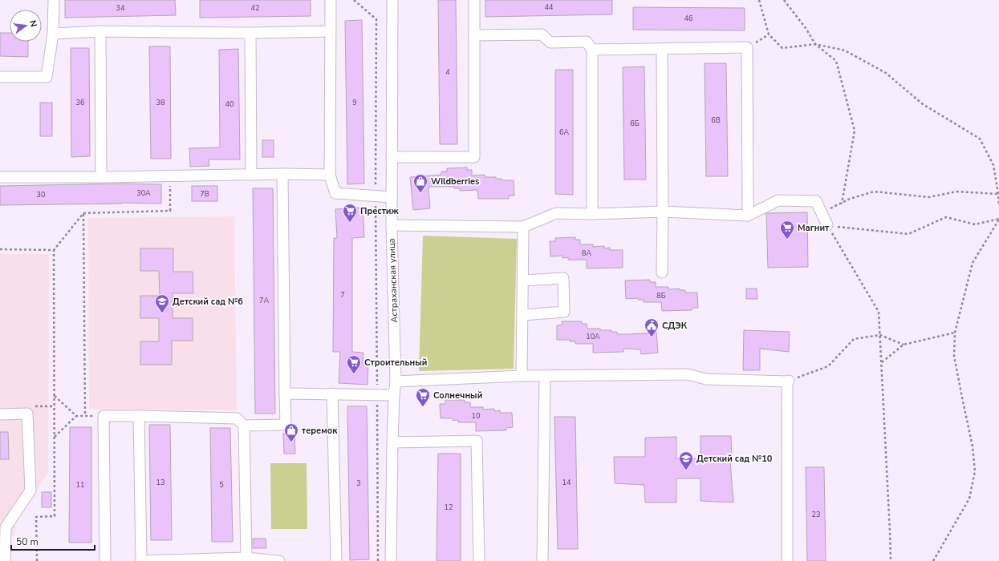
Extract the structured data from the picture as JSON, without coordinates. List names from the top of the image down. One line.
{"streets":{"street":["Астраханская улица"]},"places":{"shop":["Wildberries","теремок"],"supermarket":["Престиж","Магнит","Строительный","Солнечный"],"school or university":["Детский сад №6","Детский сад №10"],"public building":["СДЭК"]},"house_numbers":["44","34","42","46","4","36","38","9","40","6В","6Б","6А","30А","7В","30","8А","7","8Б","7А","10А","10","13","14","3","11","5","12","23"],"scale_bar":"50 m","north":"right"}
